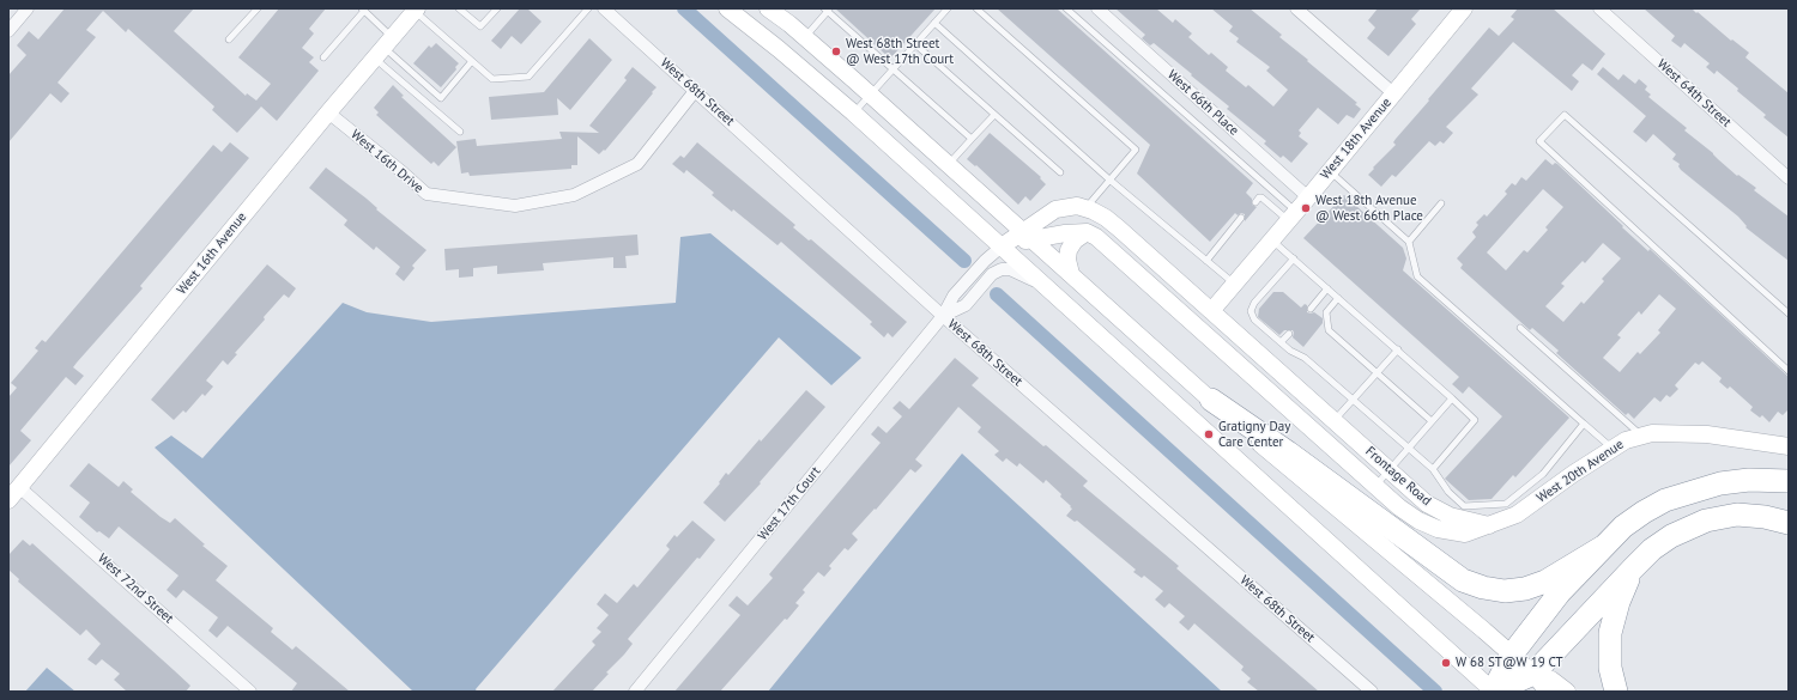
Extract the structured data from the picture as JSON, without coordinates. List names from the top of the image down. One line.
{"streets":{"street":["West 68th Street","West 64th Street","West 66th Place","West 18th Avenue","West 16th Drive","West 16th Avenue","West 20th Avenue","Frontage Road","West 17th Court","West 72nd Street"]},"crossings":[["West 68th Street","West 16th Drive"],["West 68th Street","West 17th Court"],["West 66th Place","West 18th Avenue"],["West 18th Avenue","Frontage Road"],["West 16th Drive","West 16th Avenue"],["West 16th Avenue","West 72nd Street"],["West 20th Avenue","Frontage Road"]],"places":["West 68th Street @ West 17th Court","West 18th Avenue @ West 66th Place","Gratigny Day Care Center","W 68 ST@W 19 CT"]}
